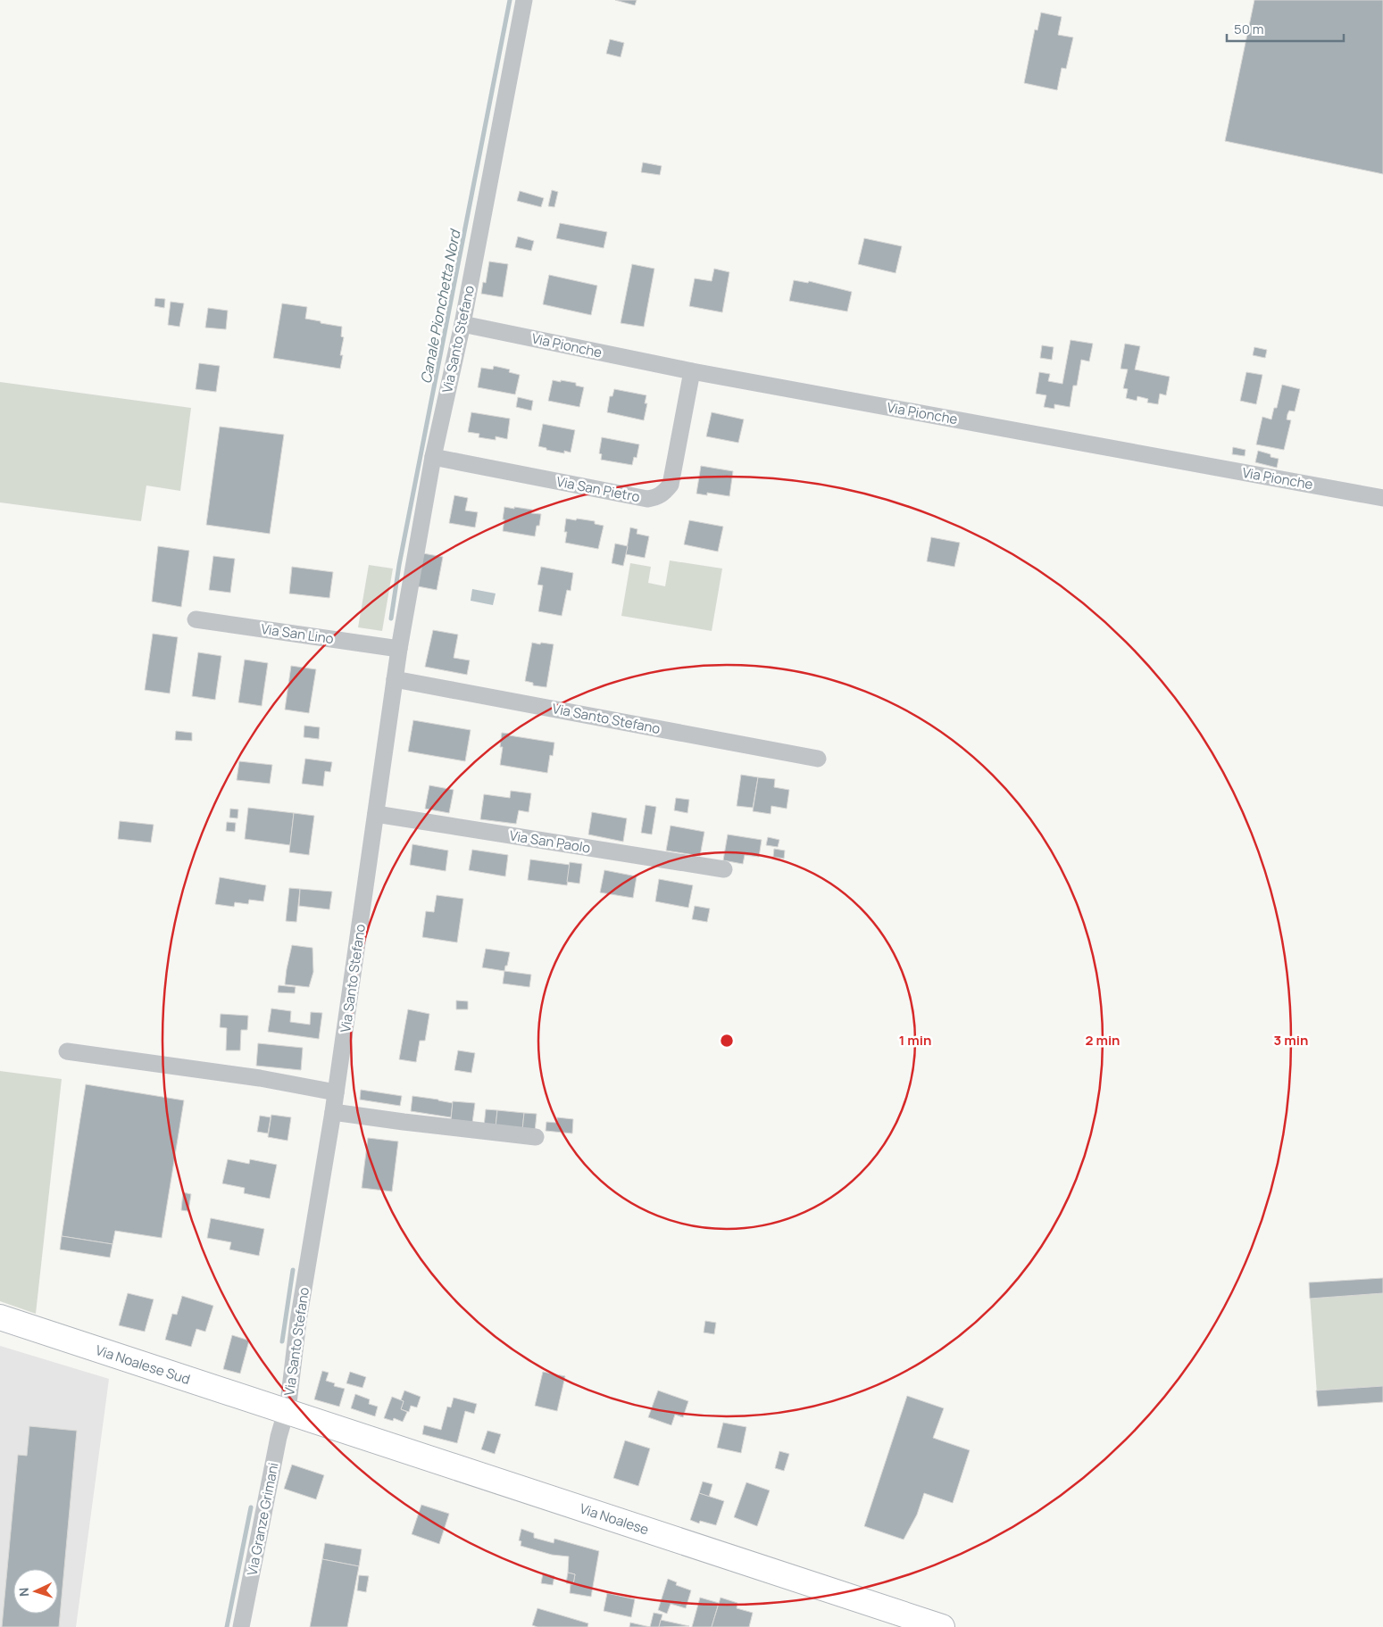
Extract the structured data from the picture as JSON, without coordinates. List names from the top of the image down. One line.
{"streets":{"main road":["Via Noalese Sud","Via Noalese"],"street":["Via Santo Stefano","Via Pionche","Via San Pietro","Via San Lino","Via San Paolo","Via Granze Grimani"]},"crossings":[["Via Santo Stefano","Via Pionche"],["Via Santo Stefano","Via San Pietro"],["Via Santo Stefano","Via San Lino"],["Via Santo Stefano","Via San Paolo"],["Via Santo Stefano","Via Noalese Sud"],["Via Santo Stefano","Via Granze Grimani"],["Via Santo Stefano","Via Noalese"],["Via Pionche","Via San Pietro"],["Via Noalese Sud","Via Granze Grimani"],["Via Noalese Sud","Via Noalese"],["Via Granze Grimani","Via Noalese"]],"water":["Canale Pionchetta Nord"],"scale_bar":"50 m","north":"left","rings":["1 min","2 min","3 min"]}
